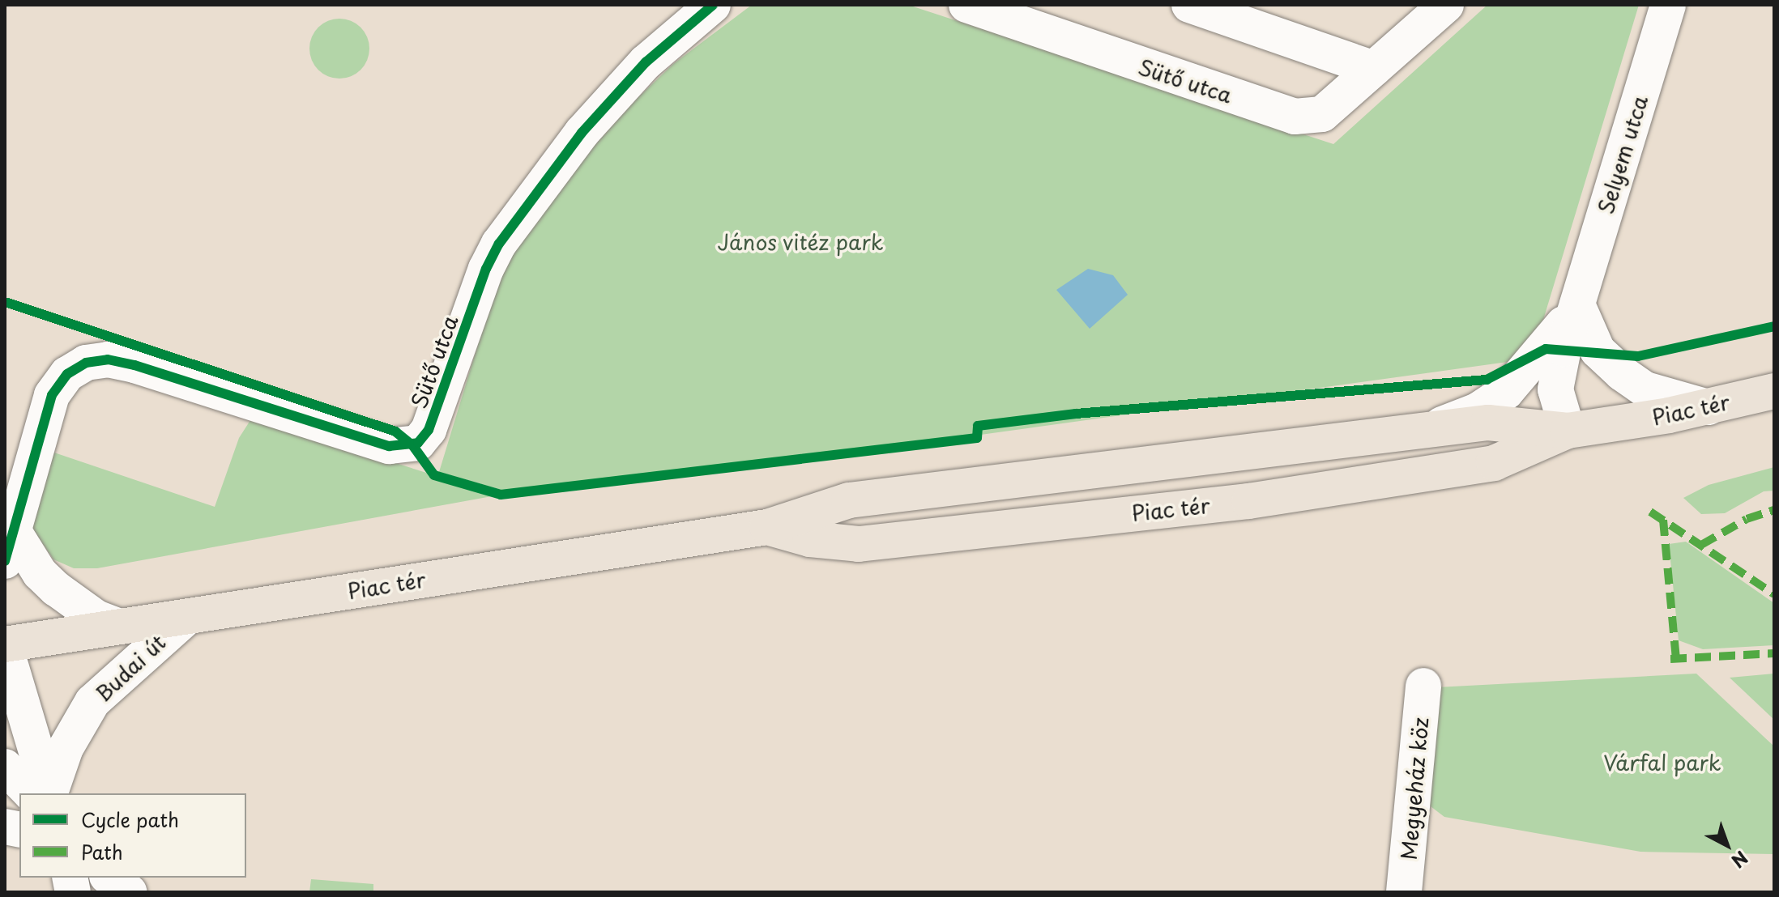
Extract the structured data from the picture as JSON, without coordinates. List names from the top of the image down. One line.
{"streets":{"main road":["Piac tér"],"street":["Sütő utca","Selyem utca","Budai út","Megyeház köz"]},"crossings":[["Selyem utca","Piac tér"],["Piac tér","Budai út"]],"parks":["János vitéz park","Várfal park"],"legend":["Cycle path","Path"],"north":"bottom right"}
